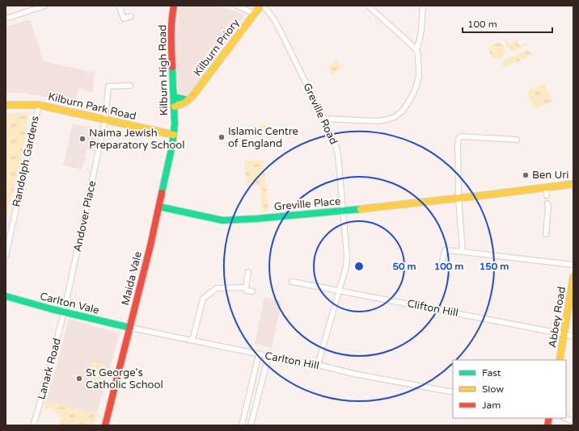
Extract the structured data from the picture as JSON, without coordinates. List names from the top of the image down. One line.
{"streets":{"street":["Kilburn Priory","Kilburn High Road","Kilburn Park Road","Greville Road","Randolph Gardens","Greville Place","Andover Place","Maida Vale","Carlton Vale","Clifton Hill","Abbey Road","Carlton Hill","Lanark Road"]},"crossings":[["Kilburn Priory","Kilburn High Road"],["Kilburn Priory","Greville Road"],["Kilburn High Road","Kilburn Park Road"],["Kilburn High Road","Maida Vale"],["Kilburn Park Road","Randolph Gardens"],["Kilburn Park Road","Andover Place"],["Kilburn Park Road","Maida Vale"],["Greville Road","Greville Place"],["Greville Road","Clifton Hill"],["Greville Road","Carlton Hill"],["Greville Place","Maida Vale"],["Andover Place","Carlton Vale"],["Andover Place","Lanark Road"],["Maida Vale","Carlton Vale"],["Maida Vale","Carlton Hill"],["Carlton Vale","Carlton Hill"],["Carlton Vale","Lanark Road"],["Clifton Hill","Abbey Road"]],"places":["Islamic Centre of England","Naima Jewish Preparatory School","Ben Uri","St George's Catholic School"],"legend":["Fast","Slow","Jam"],"scale_bar":"100 m","rings":["50 m","100 m","150 m"]}
